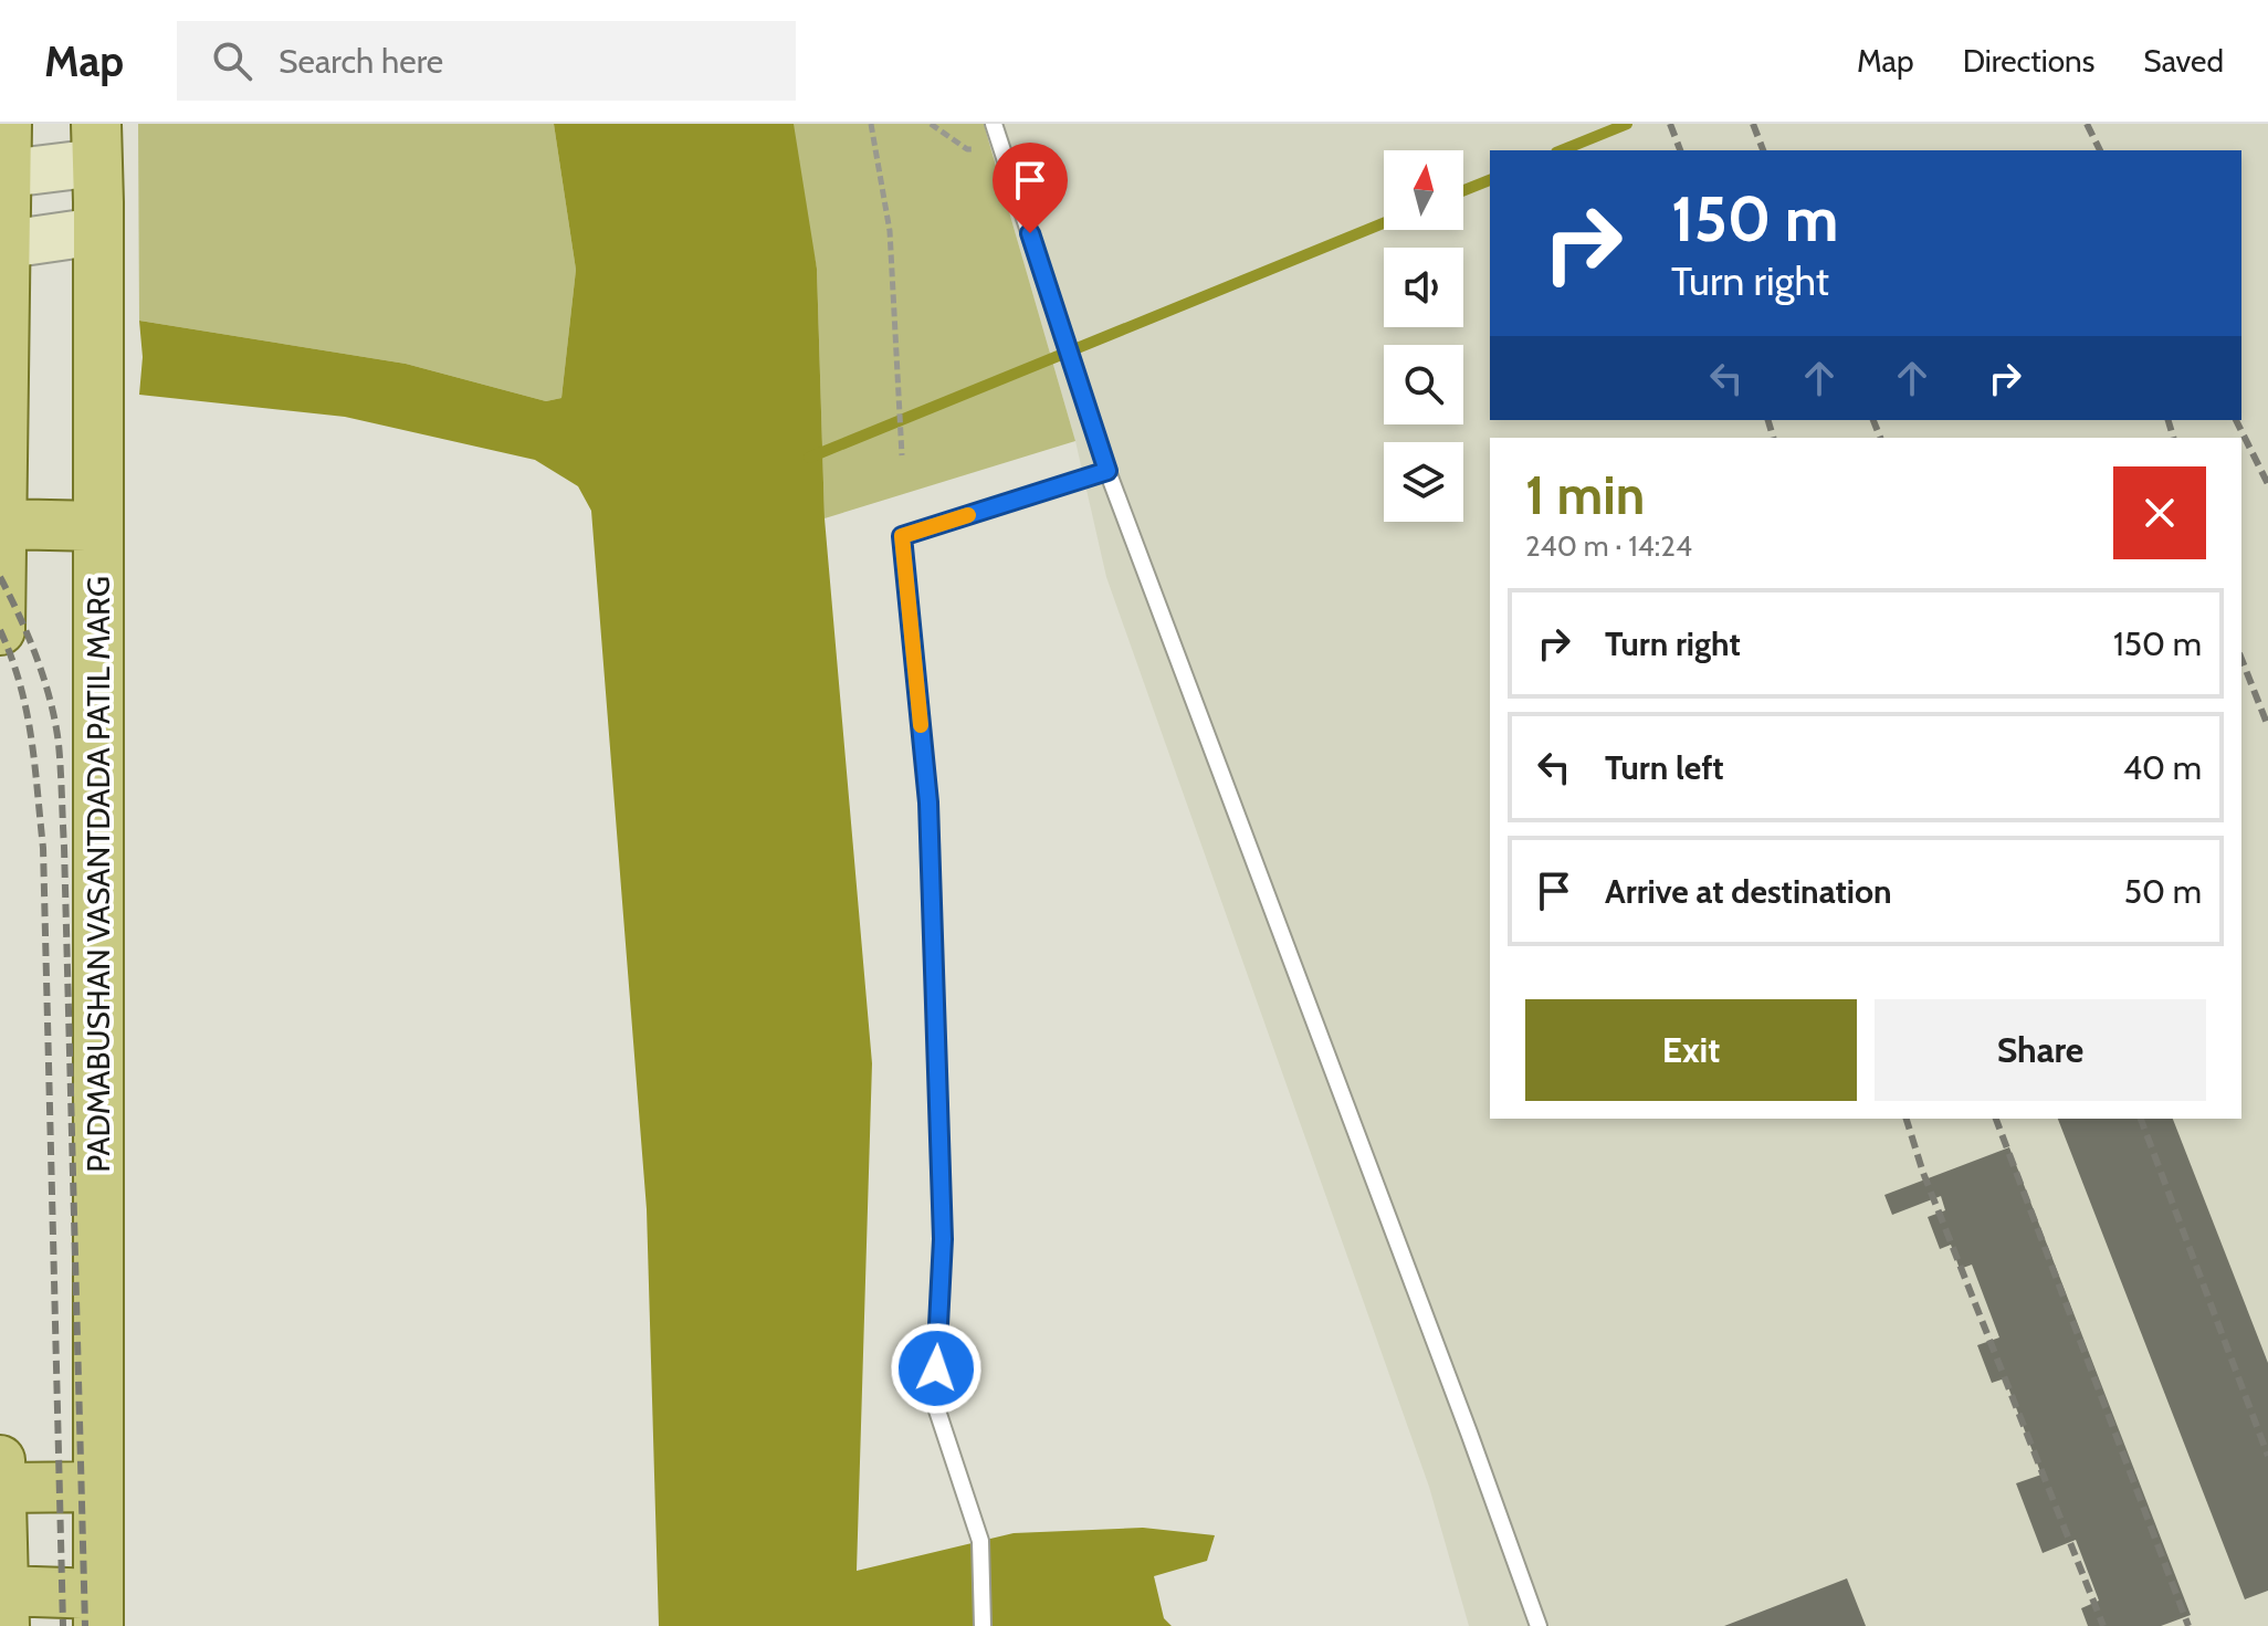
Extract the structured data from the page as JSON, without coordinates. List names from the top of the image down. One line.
{"streets":{"main road":["PADMABUSHAN VASANTDADA PATIL MARG"]},"north":"top","page":{"header":"Map","search":"Search here","nav":["Map","Directions","Saved"],"turn":["150 m","Turn right"],"heading":["1 min","240 m · 14:24"],"list":[{"name":"Turn right","value":"150 m"},{"name":"Turn left","value":"40 m"},{"name":"Arrive at destination","value":"50 m"}],"buttons":["Exit","Share"]}}
